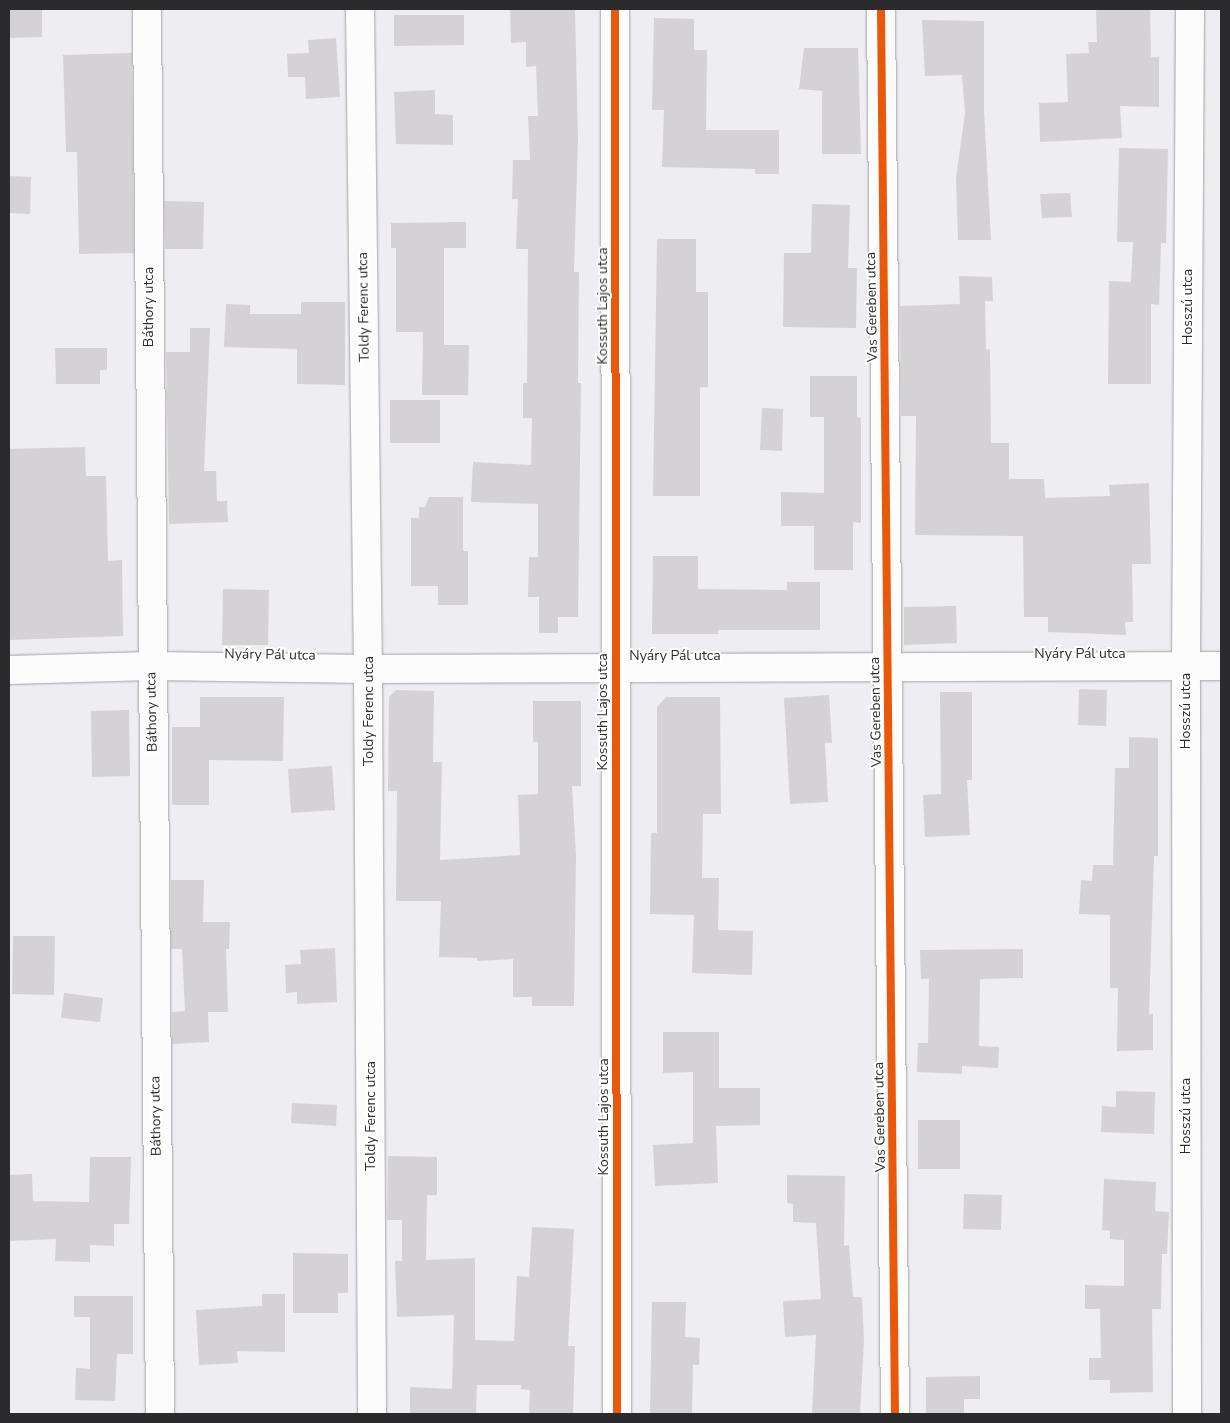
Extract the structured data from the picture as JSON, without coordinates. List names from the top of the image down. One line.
{"streets":{"street":["Kossuth Lajos utca","Báthory utca","Toldy Ferenc utca","Vas Gereben utca","Hosszú utca","Nyáry Pál utca"]},"crossings":[["Kossuth Lajos utca","Nyáry Pál utca"],["Báthory utca","Nyáry Pál utca"],["Toldy Ferenc utca","Nyáry Pál utca"],["Vas Gereben utca","Nyáry Pál utca"],["Hosszú utca","Nyáry Pál utca"]]}
